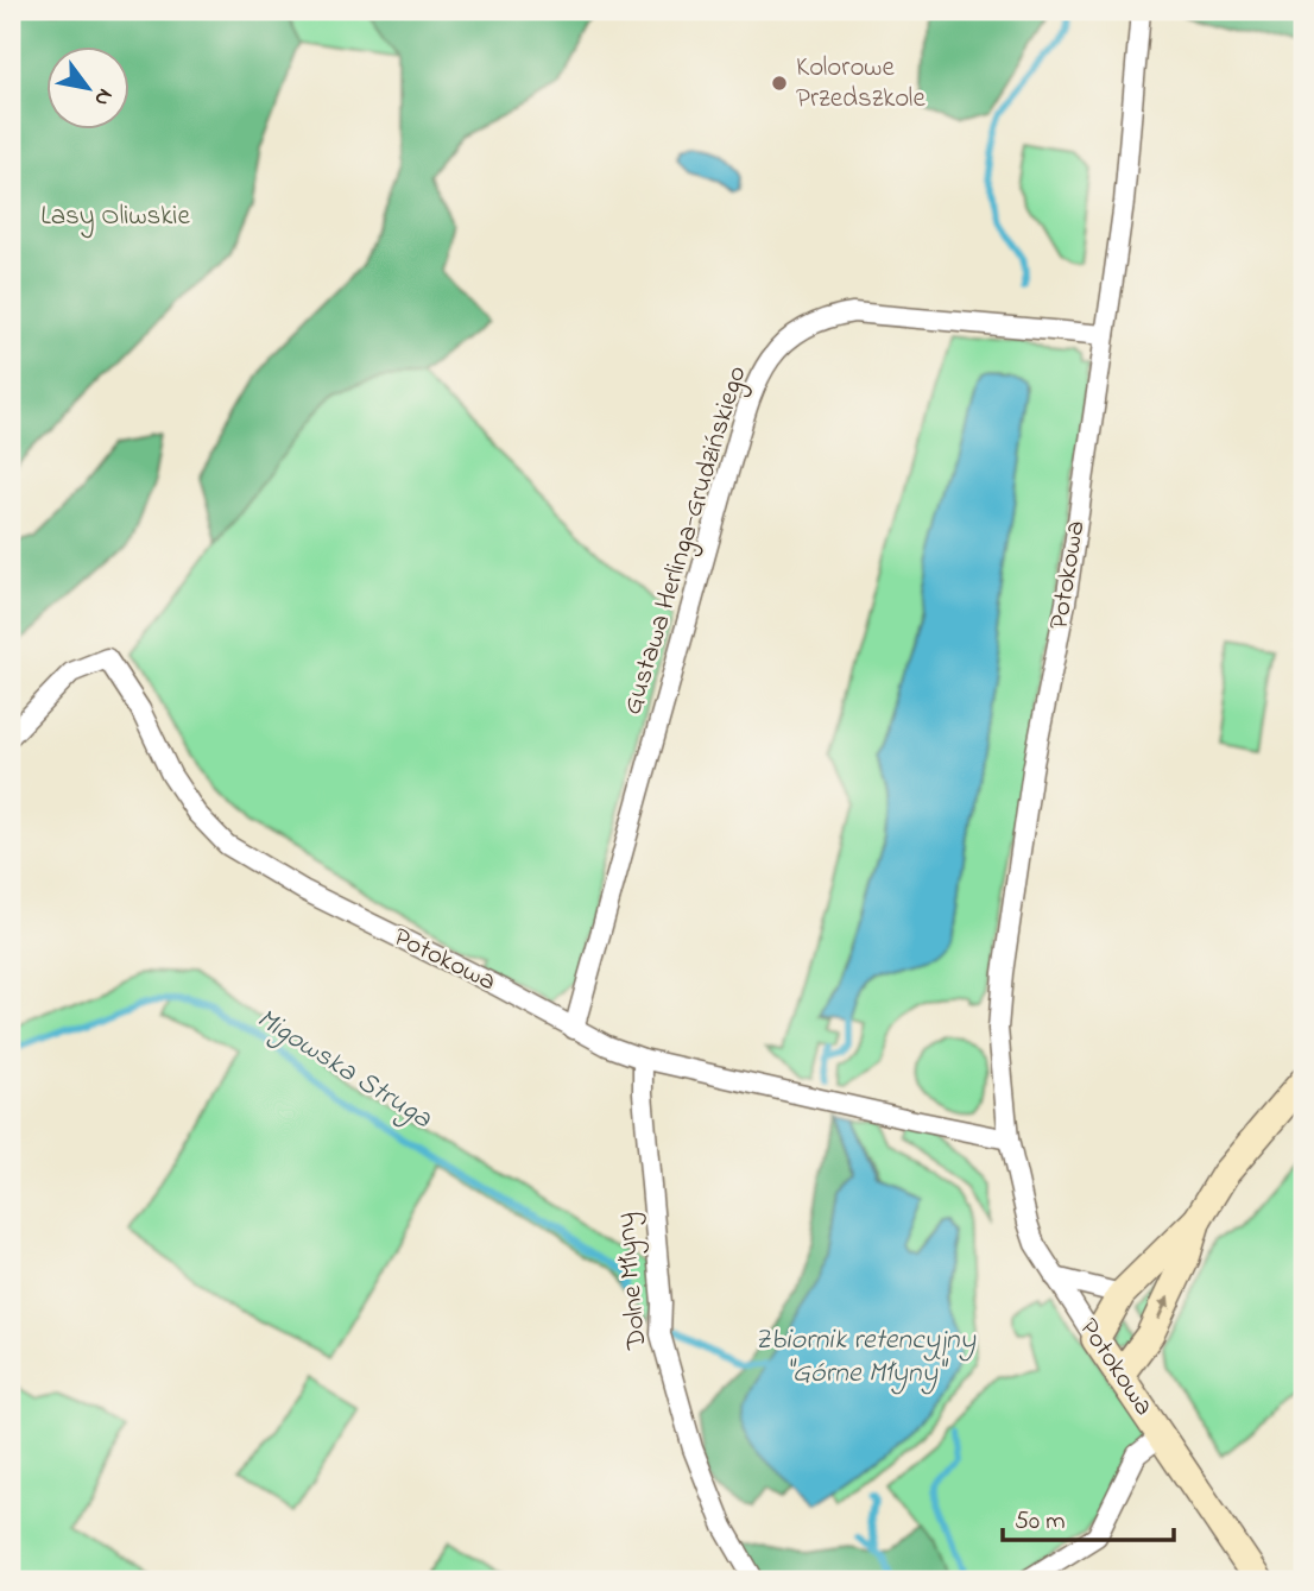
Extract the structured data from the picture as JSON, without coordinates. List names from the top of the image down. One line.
{"streets":{"street":["Gustawa Herlinga-Grudzińskiego","Potokowa","Dolne Młyny"]},"crossings":[["Gustawa Herlinga-Grudzińskiego","Potokowa"],["Potokowa","Dolne Młyny"]],"water":["Migowska Struga","Zbiornik retencyjny \"Górne Młyny\""],"parks":["Lasy Oliwskie"],"places":["Kolorowe Przedszkole"],"scale_bar":"50 m","north":"bottom right"}
